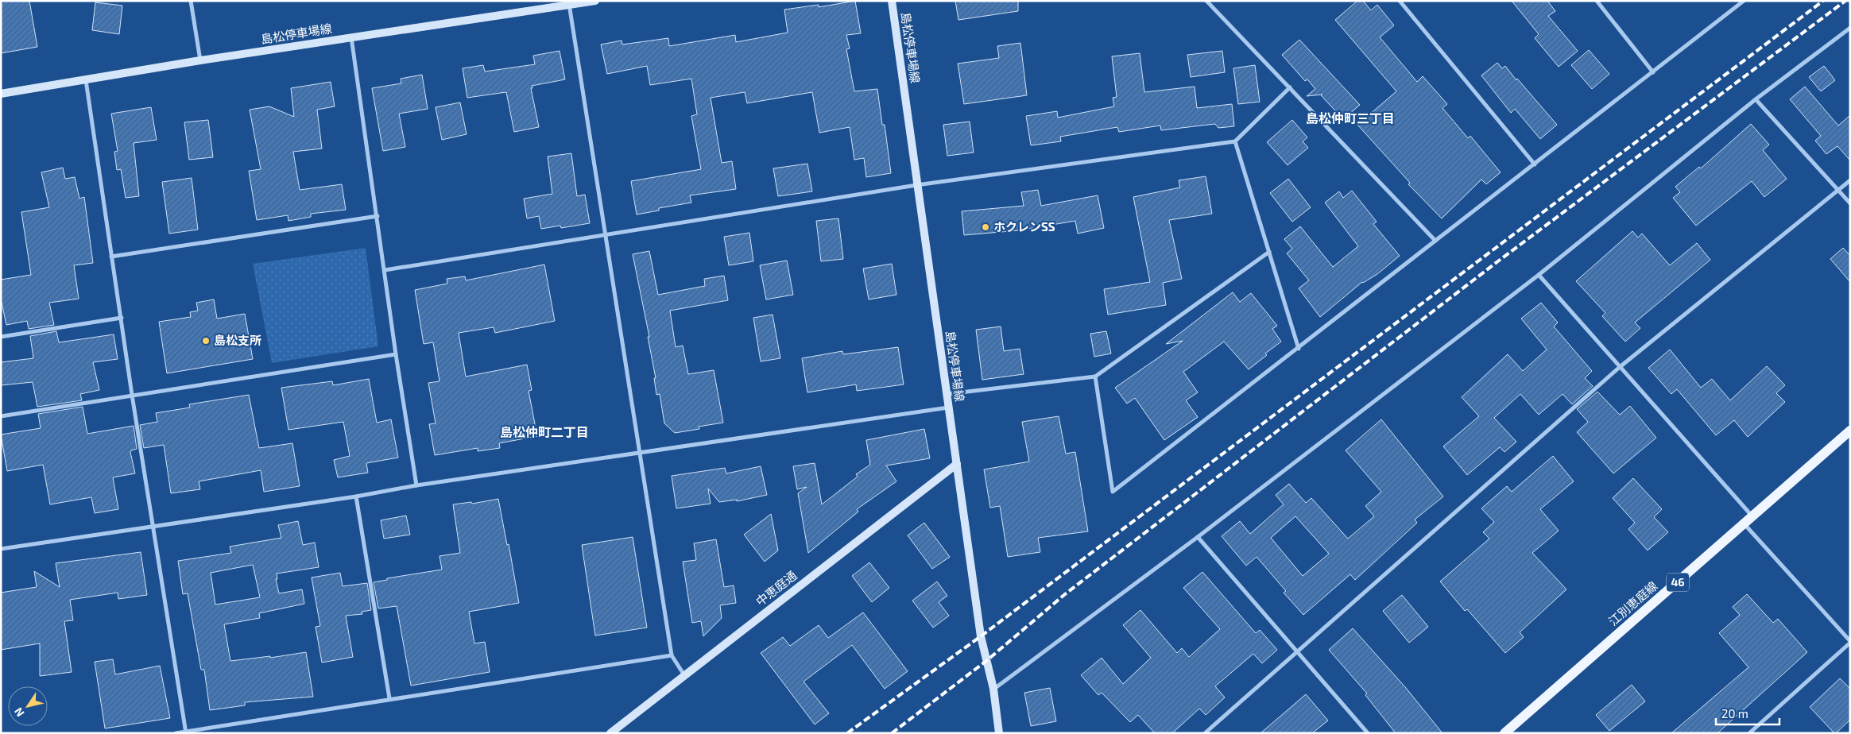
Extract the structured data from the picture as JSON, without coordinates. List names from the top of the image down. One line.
{"streets":{"main road":["島松停車場線","46","中恵庭通","江別恵庭線"]},"crossings":[["島松停車場線","中恵庭通"]],"districts":["島松仲町三丁目","島松仲町二丁目"],"places":["ホクレンSS","島松支所"],"scale_bar":"20 m","north":"bottom left"}
